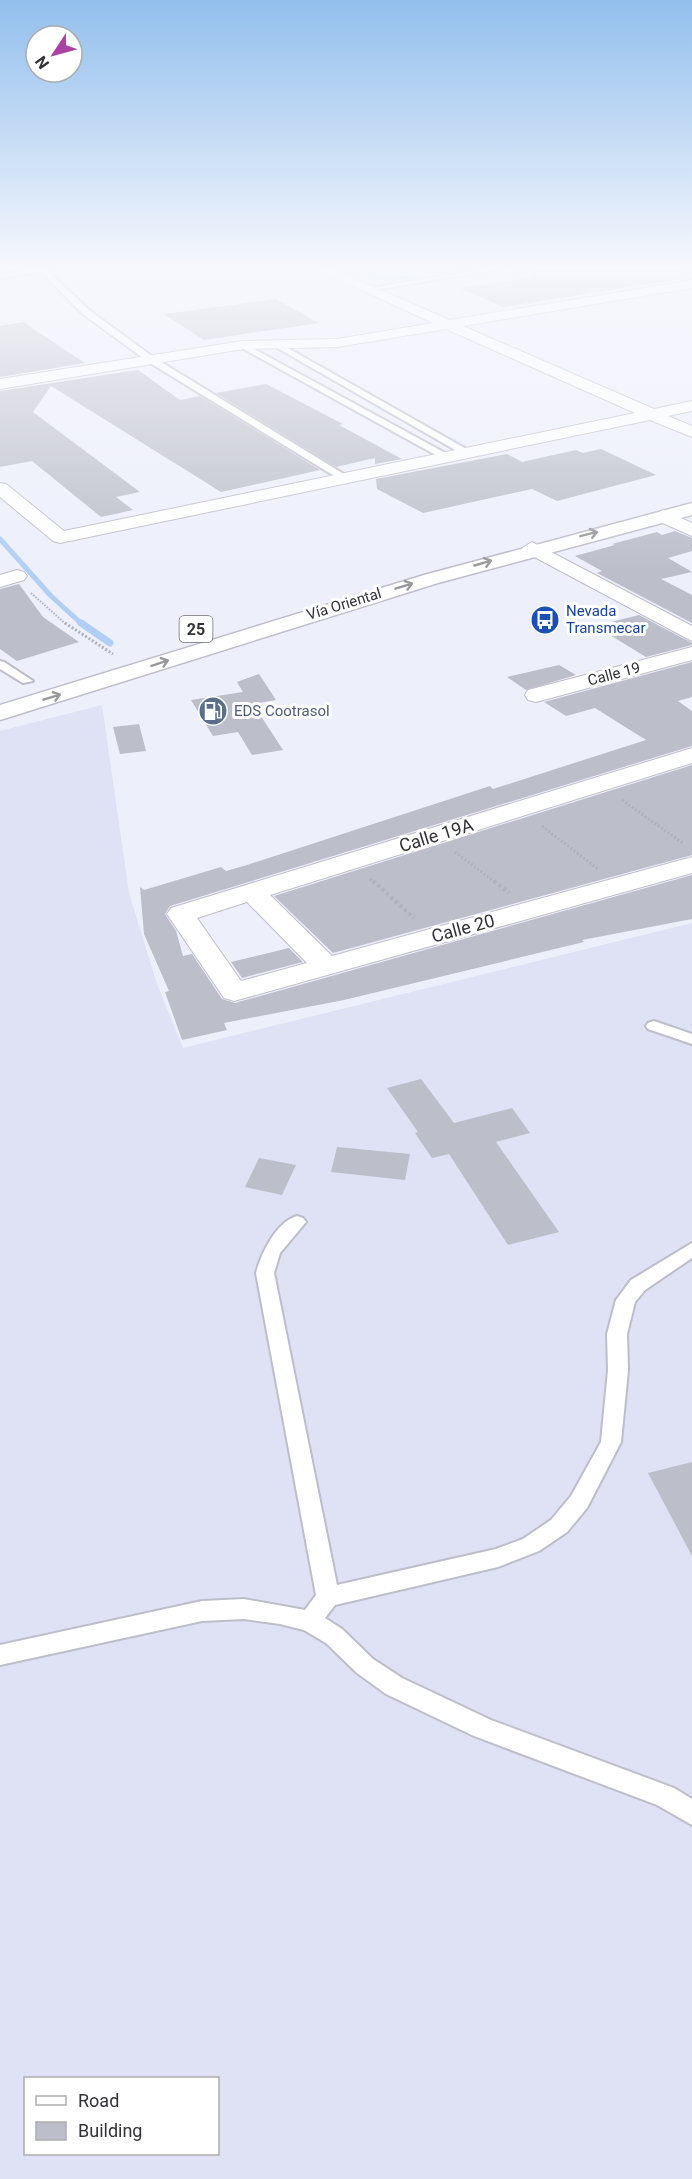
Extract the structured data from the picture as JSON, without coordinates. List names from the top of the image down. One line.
{"streets":{"highway":["Vía Oriental","25"],"street":["Calle 19","Calle 19A","Calle 20"]},"crossings":[["Calle 19A","Calle 20"]],"places":{"bus stop":["Nevada Transmecar"],"fuel station":["EDS Cootrasol"]},"legend":["Road","Building"],"north":"bottom left"}
